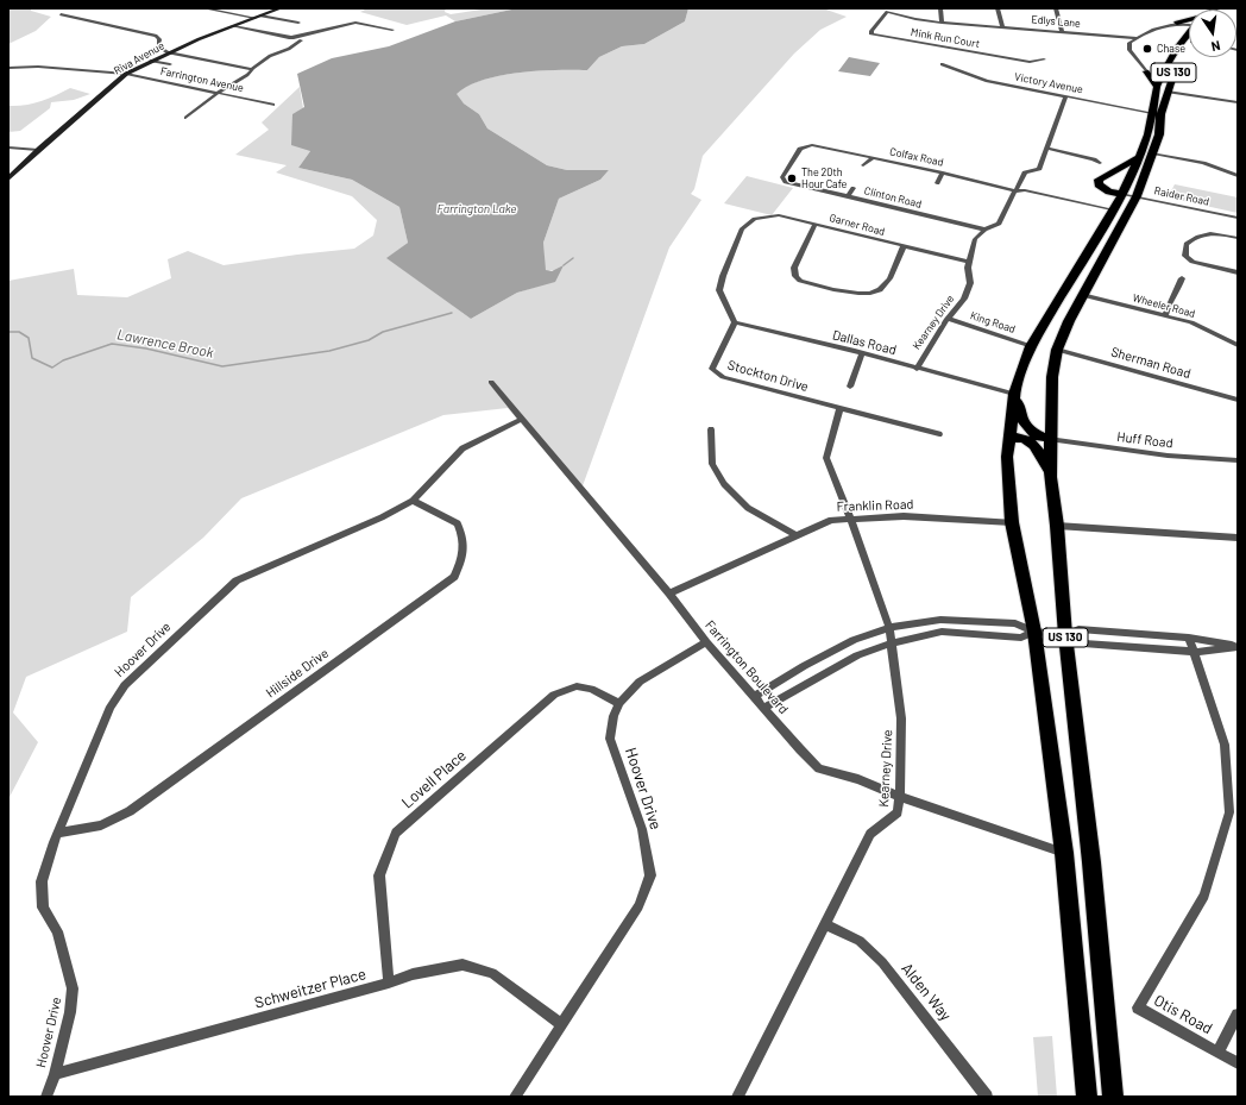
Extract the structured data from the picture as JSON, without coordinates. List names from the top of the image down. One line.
{"streets":{"highway":["US 130"],"street":["Edlys Lane","Mink Run Court","Riva Avenue","Farrington Avenue","Victory Avenue","Colfax Road","Raider Road","Clinton Road","Garner Road","Wheeler Road","Kearney Drive","King Road","Dallas Road","Sherman Road","Stockton Drive","Huff Road","Franklin Road","Hoover Drive","Farrington Boulevard","Hillside Drive","Lovell Place","Schweitzer Place","Alden Way","Otis Road"]},"crossings":[["Edlys Lane","Mink Run Court"],["Riva Avenue","Farrington Avenue"],["US 130","Victory Avenue"],["US 130","Colfax Road"],["US 130","Raider Road"],["US 130","Wheeler Road"],["US 130","King Road"],["US 130","Dallas Road"],["US 130","Sherman Road"],["US 130","Huff Road"],["US 130","Franklin Road"],["US 130","Farrington Boulevard"],["Victory Avenue","Kearney Drive"],["Colfax Road","Clinton Road"],["Colfax Road","Kearney Drive"],["Clinton Road","Kearney Drive"],["Garner Road","Kearney Drive"],["Garner Road","Dallas Road"],["Garner Road","Stockton Drive"],["Kearney Drive","King Road"],["Kearney Drive","Dallas Road"],["Kearney Drive","Stockton Drive"],["Kearney Drive","Franklin Road"],["Kearney Drive","Farrington Boulevard"],["Kearney Drive","Alden Way"],["Dallas Road","Stockton Drive"],["Franklin Road","Farrington Boulevard"],["Hoover Drive","Farrington Boulevard"],["Hoover Drive","Hillside Drive"],["Hoover Drive","Lovell Place"],["Hoover Drive","Schweitzer Place"],["Lovell Place","Schweitzer Place"]],"water":["Farrington Lake","Lawrence Brook"],"places":["Chase","The 20th Hour Cafe"],"north":"bottom"}
